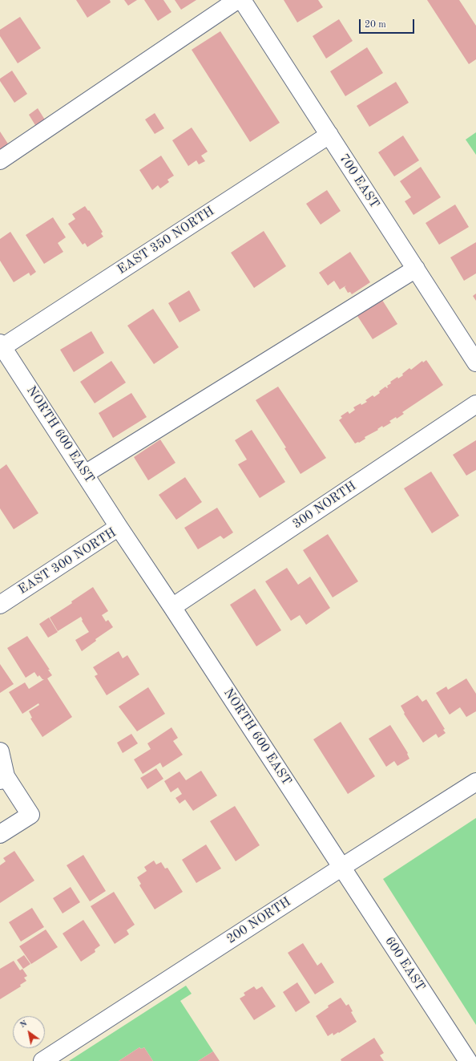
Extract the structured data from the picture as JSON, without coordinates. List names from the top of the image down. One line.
{"streets":{"street":["700 EAST","EAST 350 NORTH","NORTH 600 EAST","300 NORTH","EAST 300 NORTH","200 NORTH","600 EAST"]},"crossings":[["700 EAST","EAST 350 NORTH"],["EAST 350 NORTH","NORTH 600 EAST"],["NORTH 600 EAST","300 NORTH"],["NORTH 600 EAST","EAST 300 NORTH"],["NORTH 600 EAST","200 NORTH"],["NORTH 600 EAST","600 EAST"],["300 NORTH","EAST 300 NORTH"],["200 NORTH","600 EAST"]],"scale_bar":"20 m","north":"top left"}
